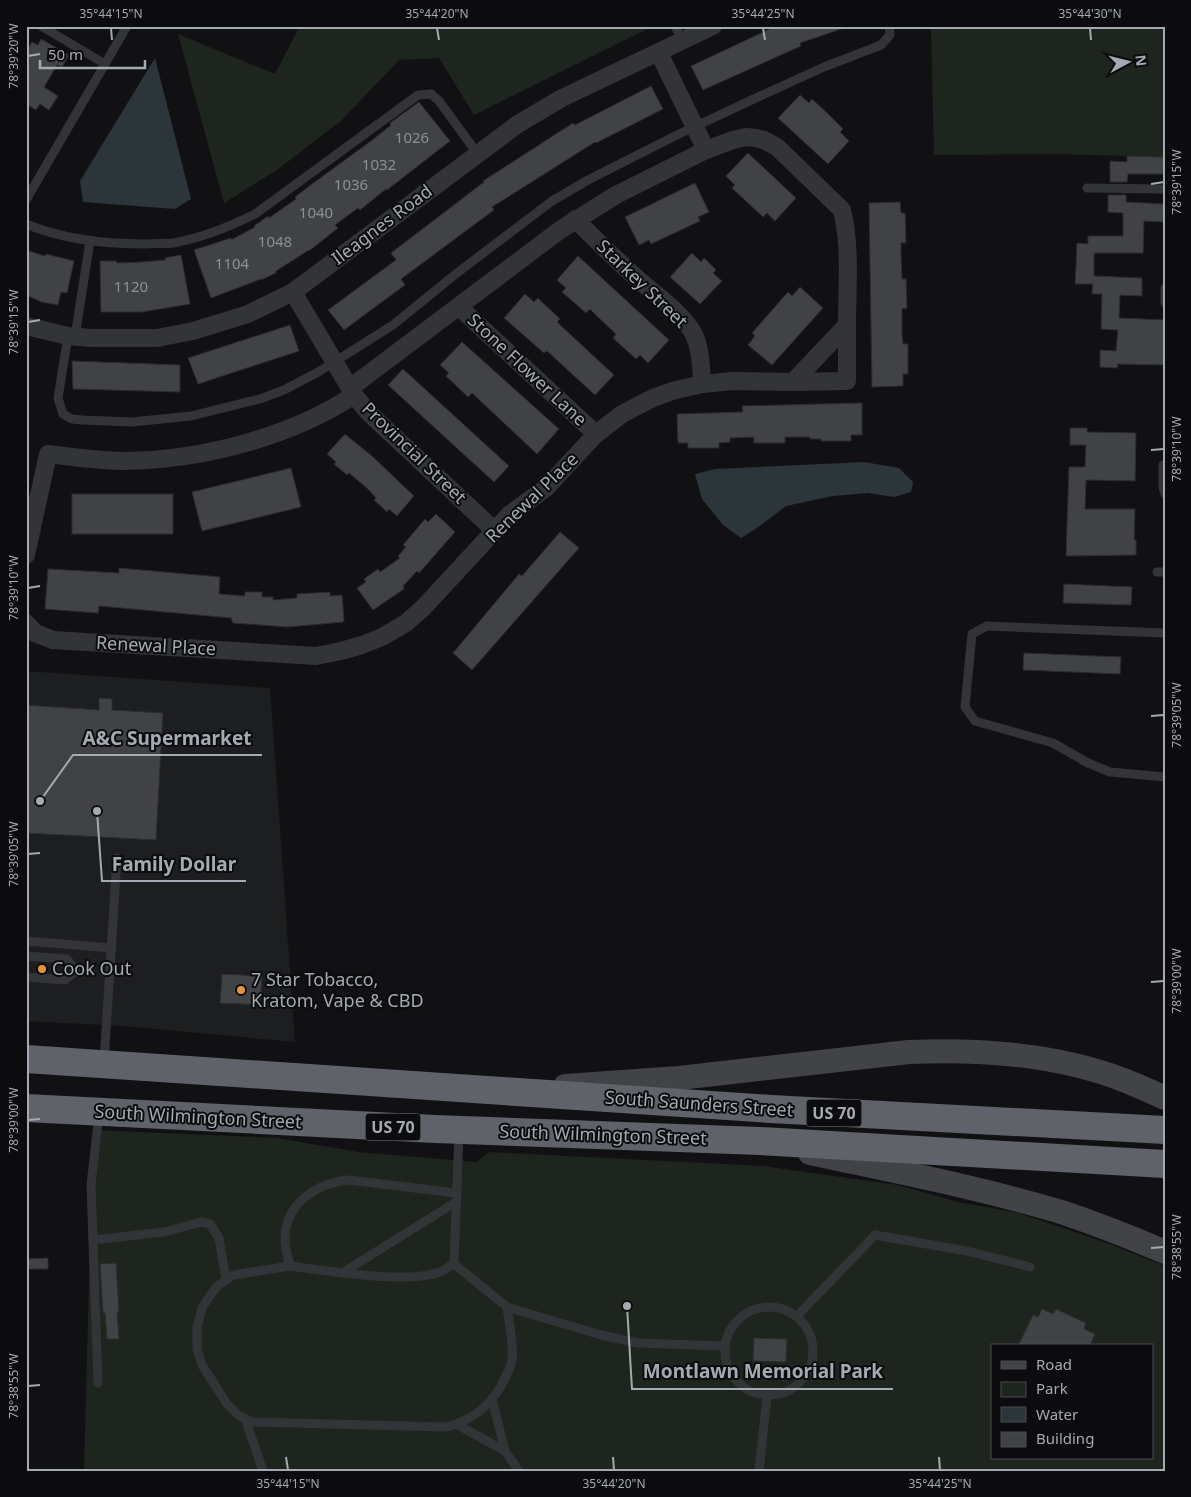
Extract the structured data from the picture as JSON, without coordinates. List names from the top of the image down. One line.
{"streets":{"highway":["South Saunders Street","US 70","South Wilmington Street"],"street":["Ileagnes Road","Starkey Street","Stone Flower Lane","Provincial Street","Renewal Place"]},"crossings":[["Ileagnes Road","Provincial Street"],["Starkey Street","Renewal Place"],["Stone Flower Lane","Renewal Place"],["Provincial Street","Renewal Place"],["South Saunders Street","US 70"],["South Saunders Street","South Wilmington Street"]],"places":["A&C Supermarket","Family Dollar","Cook Out","7 Star Tobacco, Kratom, Vape & CBD","Montlawn Memorial Park"],"house_numbers":["1026","1032","1036","1040","1048","1104","1120"],"legend":["Road","Park","Water","Building"],"scale_bar":"50 m","north":"right","coordinates":["35°44'15\"N","35°44'20\"N","35°44'25\"N","35°44'30\"N","78°39'20\"W","78°39'15\"W","78°39'10\"W","78°39'05\"W","78°39'00\"W","78°38'55\"W"]}
